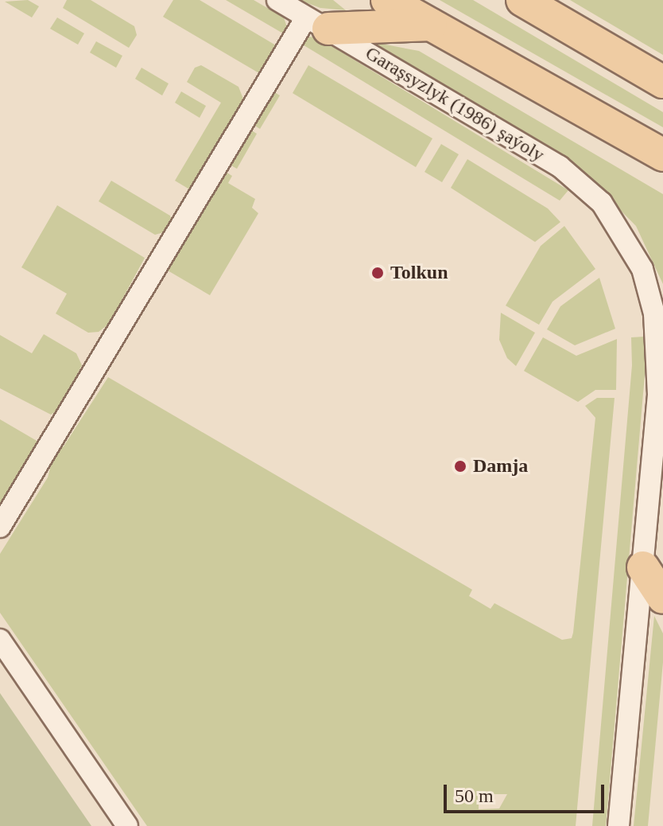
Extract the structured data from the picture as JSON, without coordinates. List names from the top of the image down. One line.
{"streets":{"street":["Garaşsyzlyk (1986) şaýoly"]},"places":["Tolkun","Damja"],"scale_bar":"50 m"}
